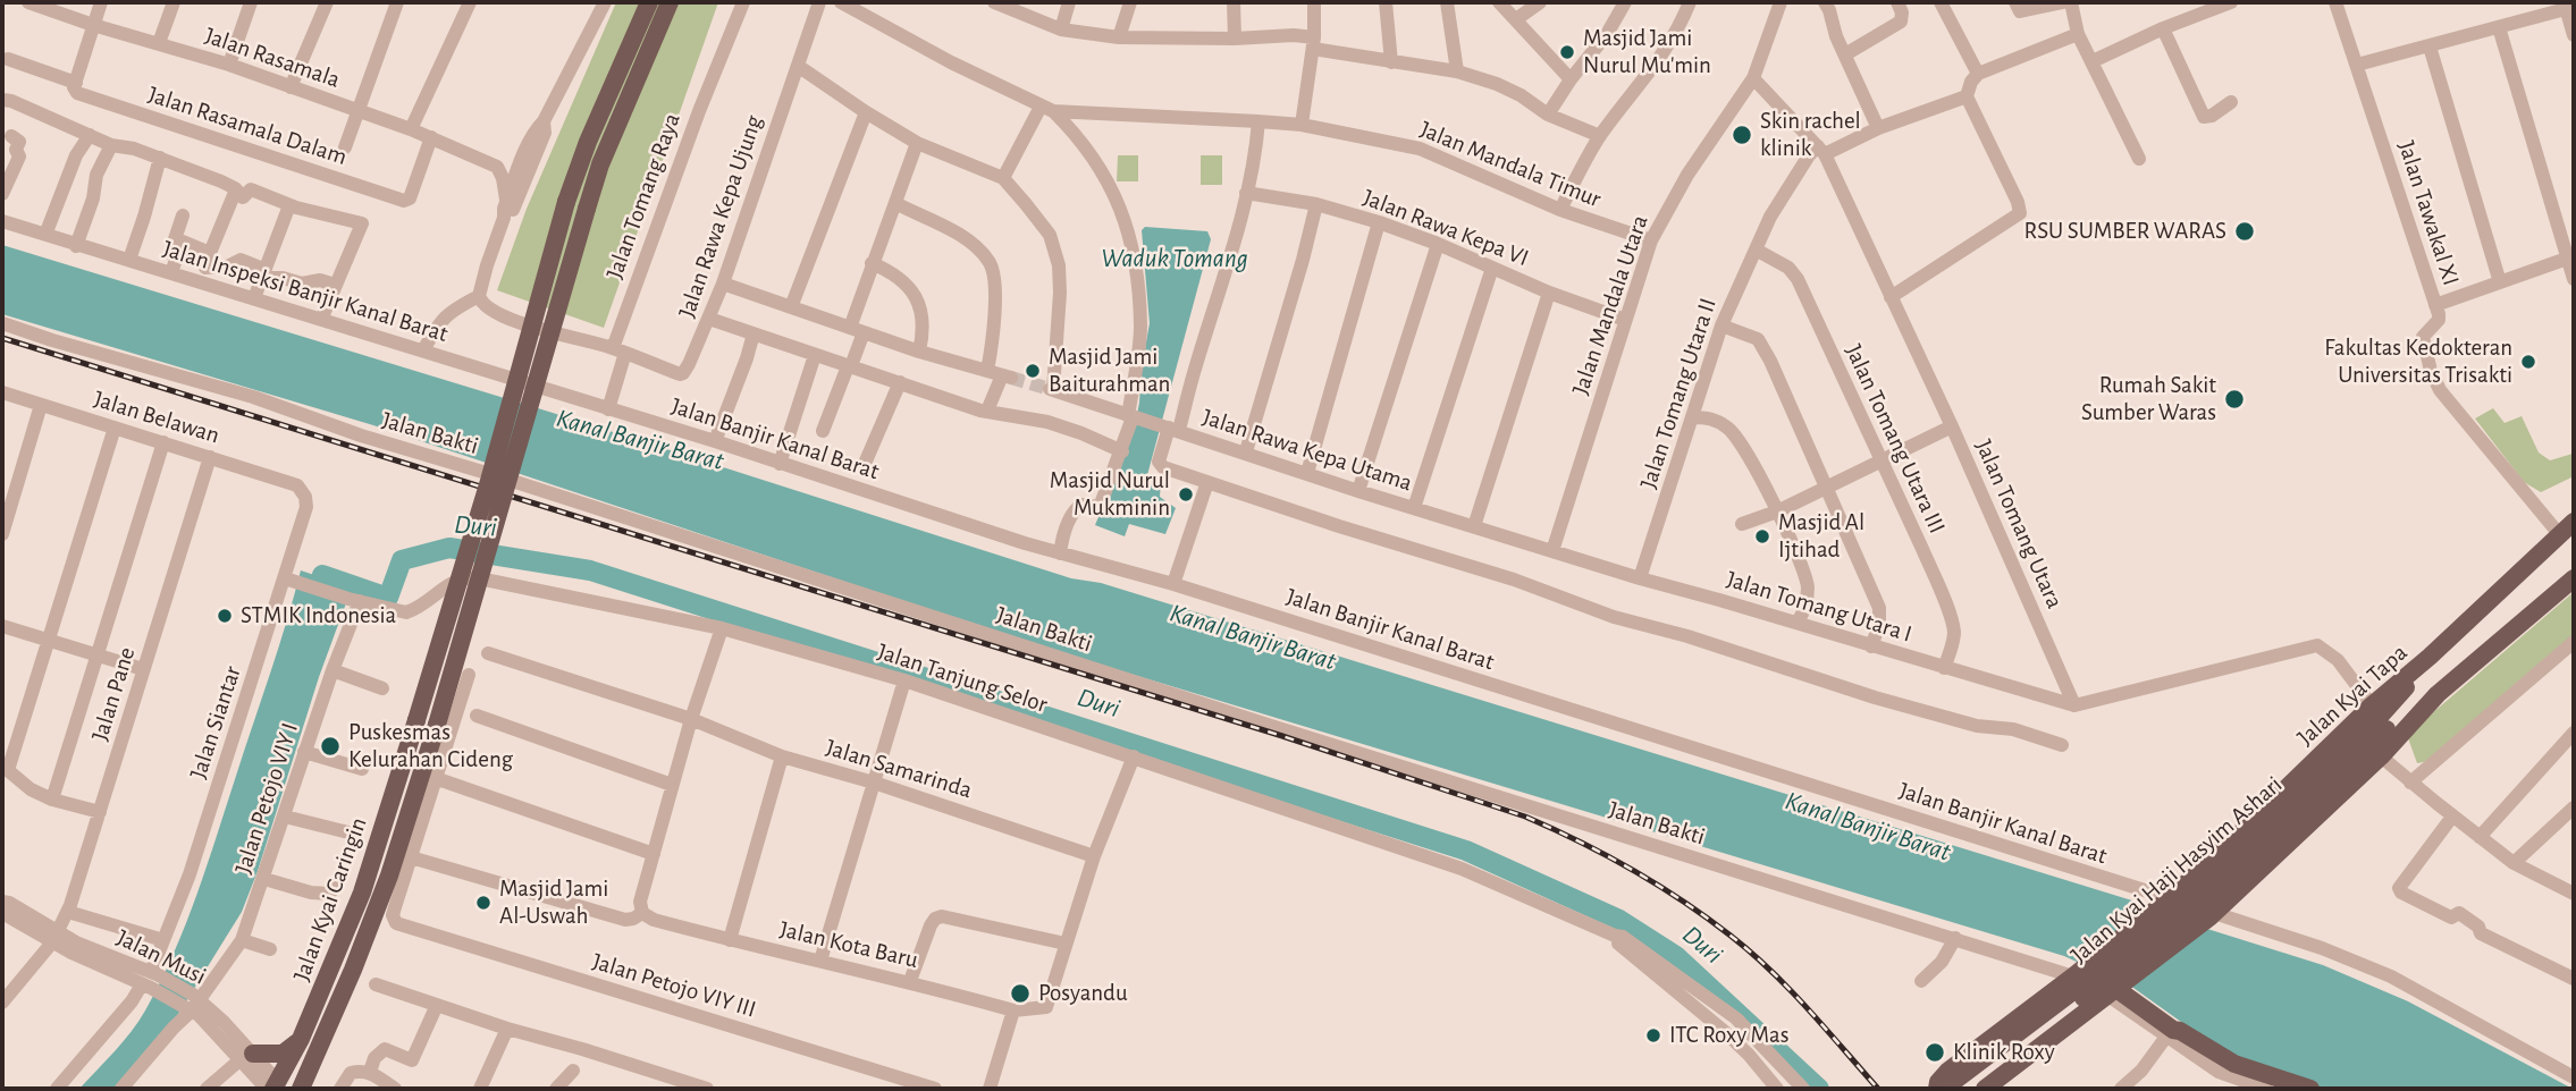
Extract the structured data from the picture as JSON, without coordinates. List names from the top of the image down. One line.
{"streets":{"main road":["Jalan Tomang Raya","Jalan Kyai Tapa","Jalan Kyai Haji Hasyim Ashari","Jalan Kyai Caringin"],"street":["Jalan Rasamala","Jalan Rasamala Dalam","Jalan Mandala Timur","Jalan Tawakal XI","Jalan Rawa Kepa Ujung","Jalan Rawa Kepa VI","Jalan Inspeksi Banjir Kanal Barat","Jalan Mandala Utara","Jalan Tomang Utara II","Jalan Belawan","Jalan Bakti","Jalan Banjir Kanal Barat","Jalan Tomang Utara III","Jalan Rawa Kepa Utama","Jalan Tomang Utara","Jalan Tomang Utara I","Jalan Tanjung Selor","Jalan Pane","Jalan Siantar","Jalan Samarinda","Jalan Petojo VIY I","Jalan Kota Baru","Jalan Musi","Jalan Petojo VIY III"]},"crossings":[["Jalan Rasamala","Jalan Rasamala Dalam"],["Jalan Mandala Timur","Jalan Mandala Utara"],["Jalan Tomang Raya","Jalan Rawa Kepa Ujung"],["Jalan Tomang Raya","Jalan Inspeksi Banjir Kanal Barat"],["Jalan Tomang Raya","Jalan Banjir Kanal Barat"],["Jalan Tomang Raya","Jalan Kyai Caringin"],["Jalan Tawakal XI","Jalan Kyai Tapa"],["Jalan Rawa Kepa VI","Jalan Mandala Utara"],["Jalan Inspeksi Banjir Kanal Barat","Jalan Banjir Kanal Barat"],["Jalan Mandala Utara","Jalan Rawa Kepa Utama"],["Jalan Mandala Utara","Jalan Tomang Utara"],["Jalan Mandala Utara","Jalan Tomang Utara I"],["Jalan Tomang Utara II","Jalan Tomang Utara III"],["Jalan Tomang Utara II","Jalan Tomang Utara"],["Jalan Tomang Utara II","Jalan Tomang Utara I"],["Jalan Belawan","Jalan Pane"],["Jalan Belawan","Jalan Siantar"],["Jalan Bakti","Jalan Kyai Haji Hasyim Ashari"],["Jalan Banjir Kanal Barat","Jalan Kyai Tapa"],["Jalan Banjir Kanal Barat","Jalan Kyai Haji Hasyim Ashari"],["Jalan Tomang Utara III","Jalan Tomang Utara I"],["Jalan Rawa Kepa Utama","Jalan Tomang Utara I"],["Jalan Tomang Utara","Jalan Tomang Utara I"],["Jalan Tanjung Selor","Jalan Siantar"],["Jalan Tanjung Selor","Jalan Petojo VIY I"],["Jalan Pane","Jalan Musi"],["Jalan Kyai Tapa","Jalan Kyai Haji Hasyim Ashari"],["Jalan Siantar","Jalan Musi"],["Jalan Petojo VIY I","Jalan Musi"],["Jalan Kyai Caringin","Jalan Musi"]],"water":["Waduk Tomang","Kanal Banjir Barat","Duri"],"places":["Masjid Jami Nurul Mu'min","Skin rachel klinik","RSU SUMBER WARAS","Fakultas Kedokteran Universitas Trisakti","Masjid Jami Baiturahman","Rumah Sakit Sumber Waras","Masjid Nurul Mukminin","Masjid Al Ijtihad","STMIK Indonesia","Puskesmas Kelurahan Cideng","Masjid Jami Al-Uswah","Posyandu","ITC Roxy Mas","Klinik Roxy"]}
